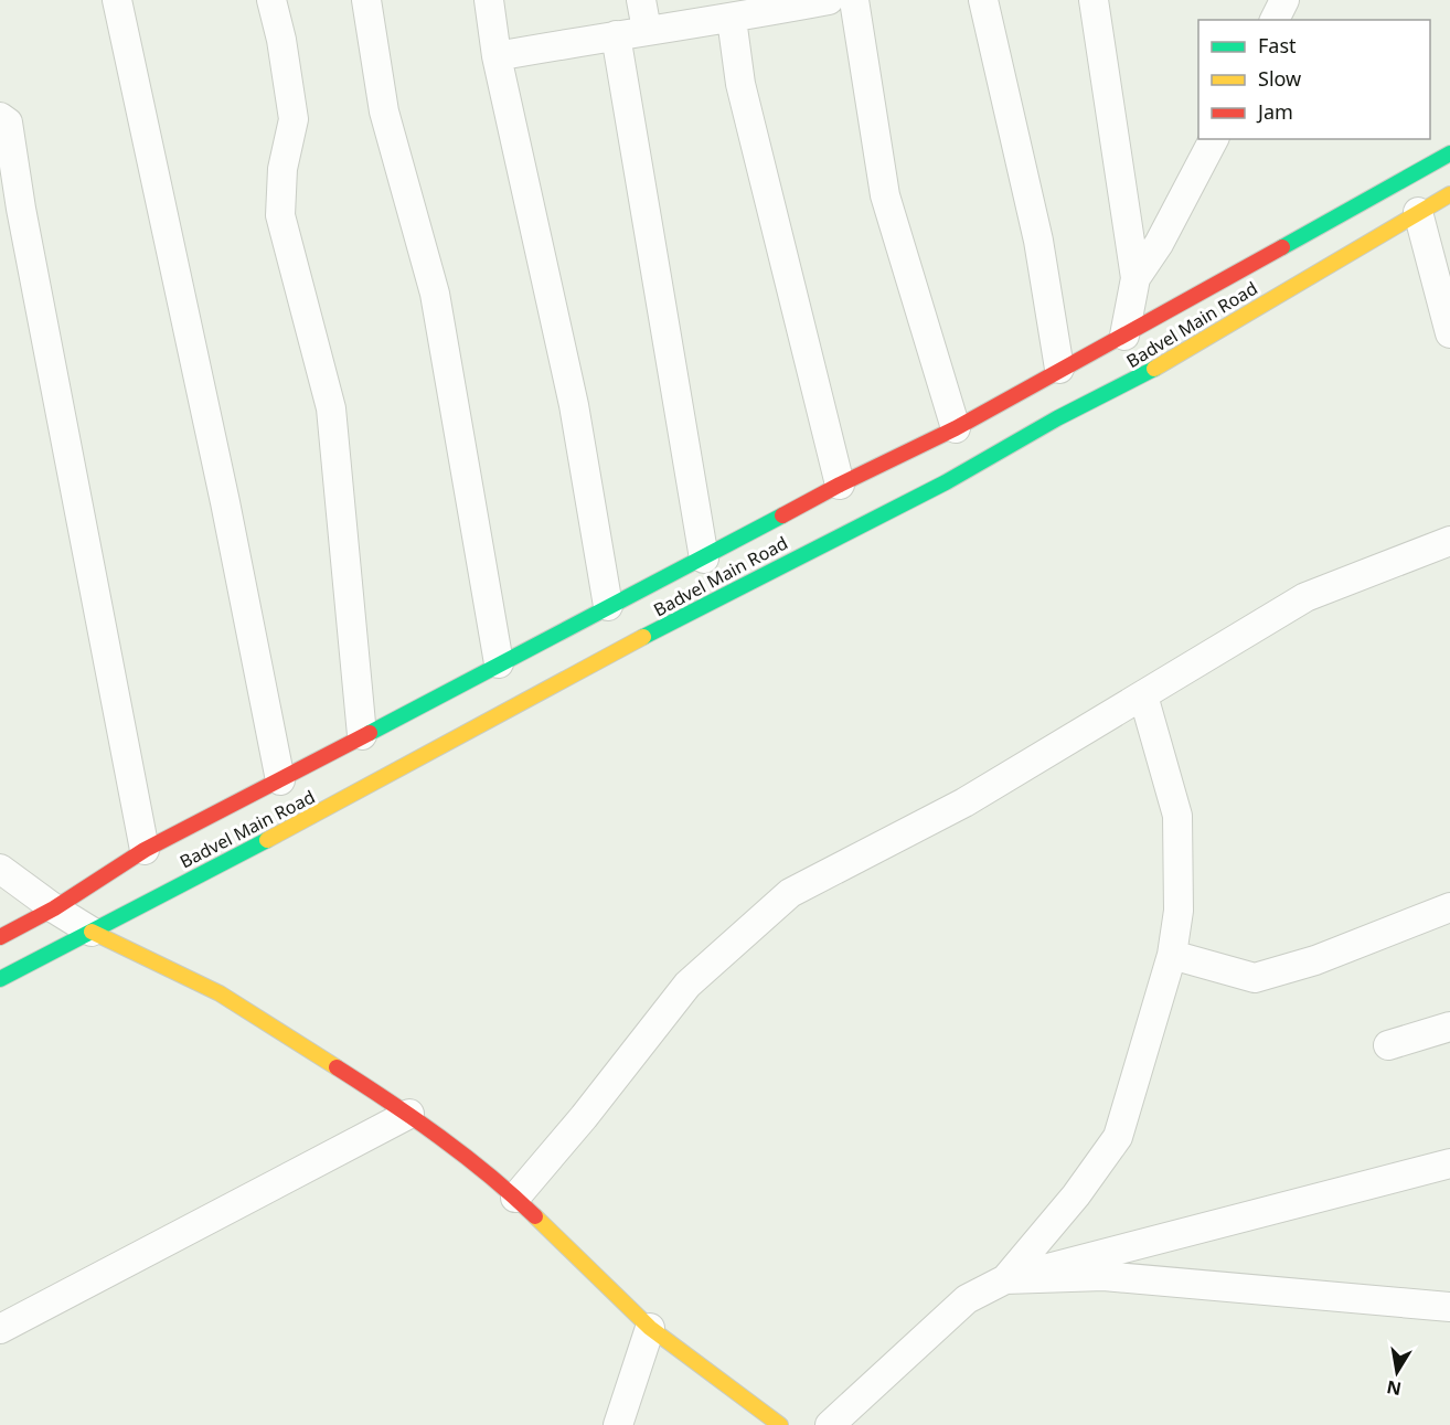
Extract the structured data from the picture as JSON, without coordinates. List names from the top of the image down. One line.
{"streets":{"main road":["Badvel Main Road"]},"legend":["Fast","Slow","Jam"],"north":"bottom"}
